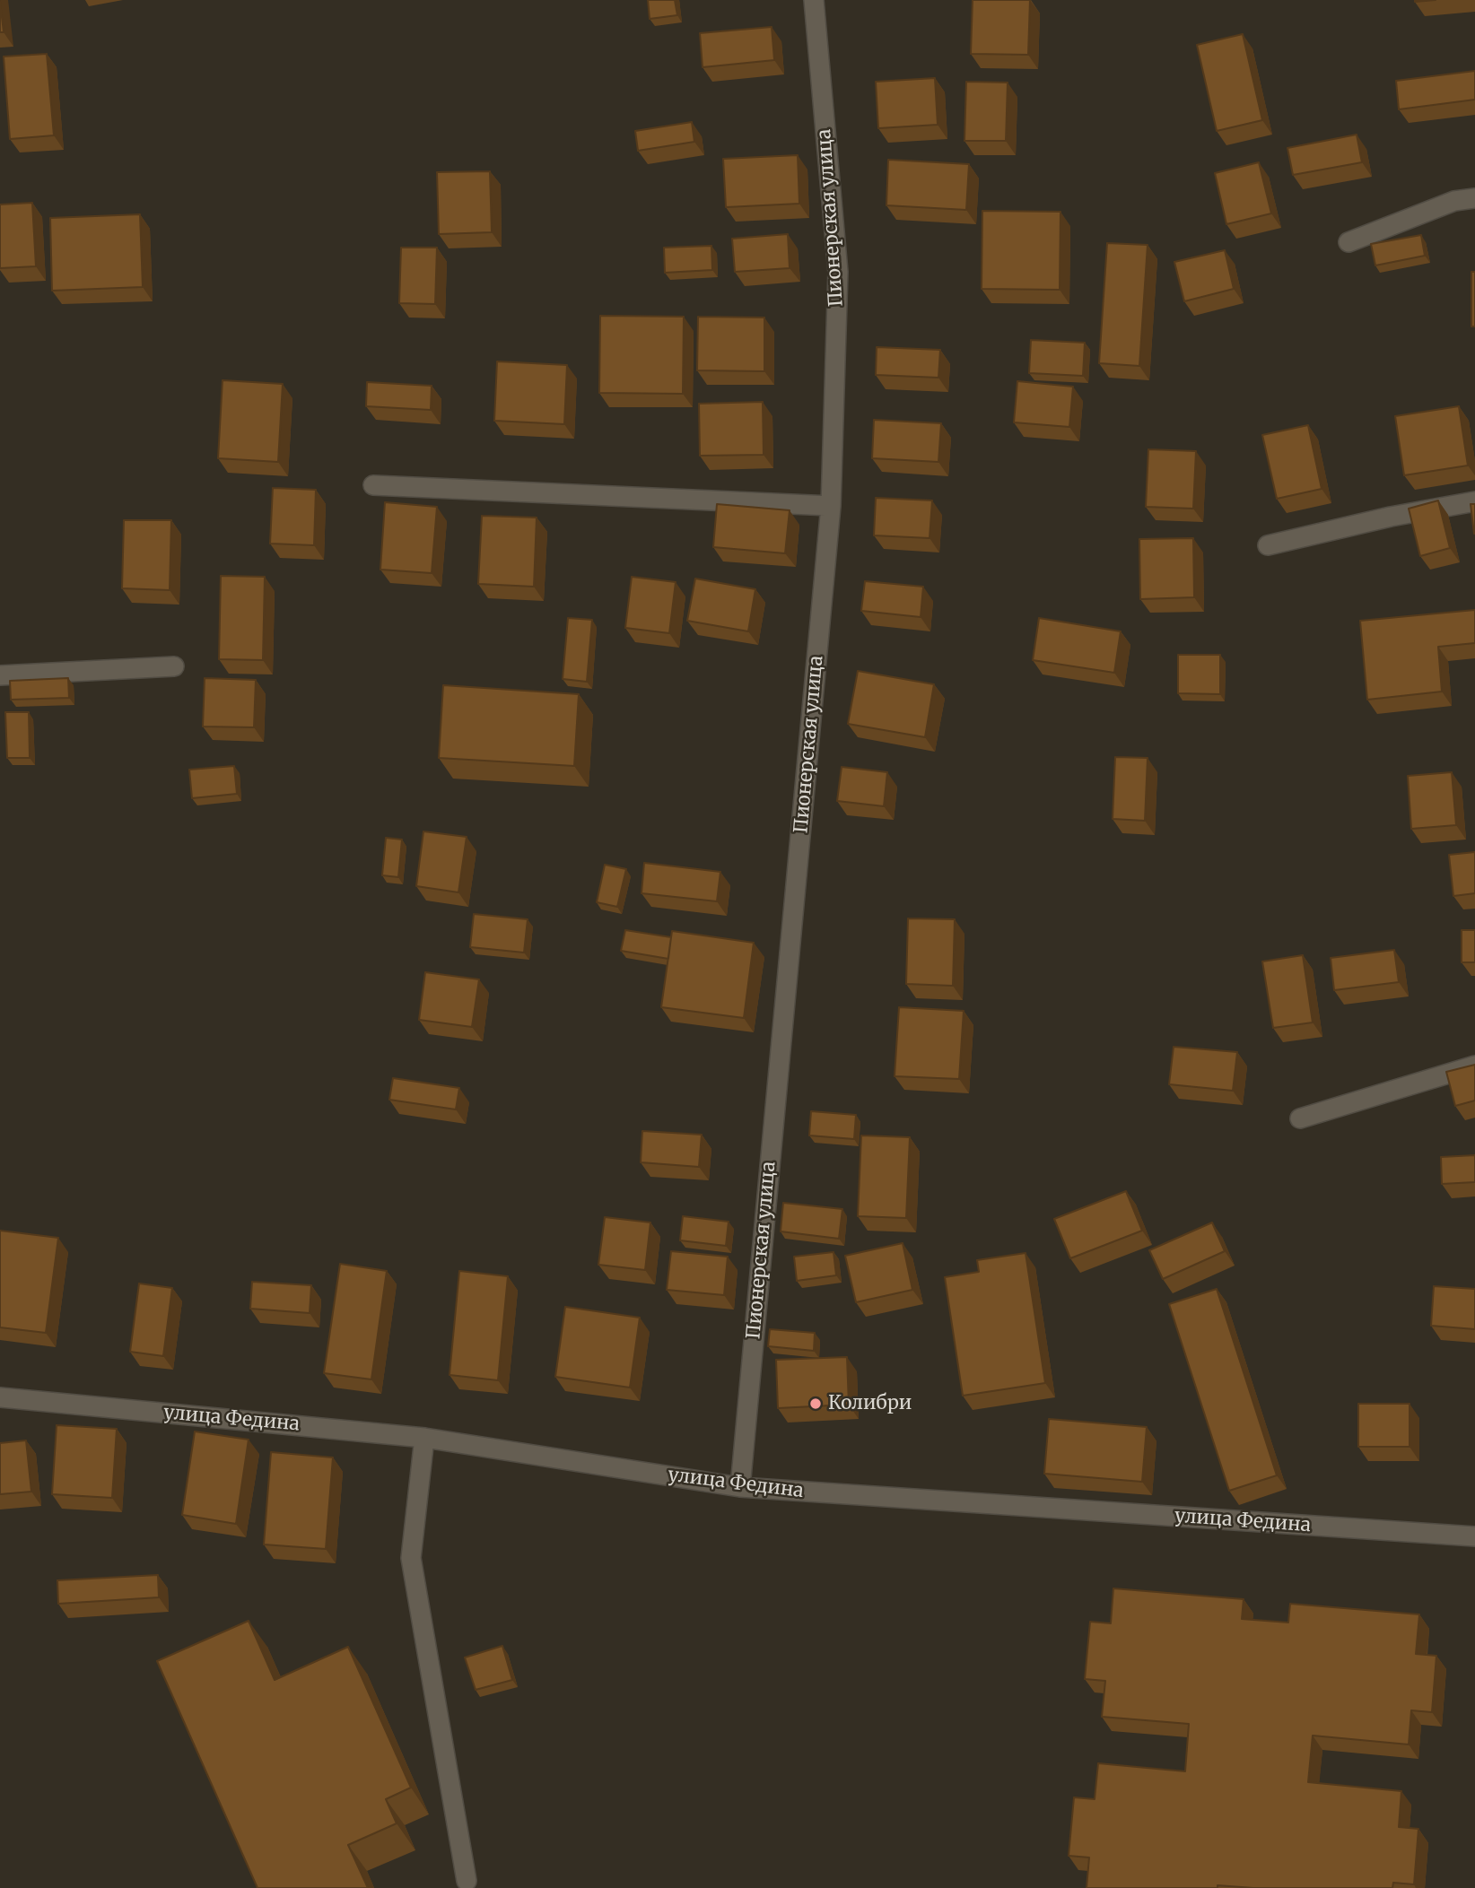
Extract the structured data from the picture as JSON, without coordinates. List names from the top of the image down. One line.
{"streets":{"street":["Пионерская улица","улица Федина"]},"crossings":[["Пионерская улица","улица Федина"]],"places":["Колибри"]}
